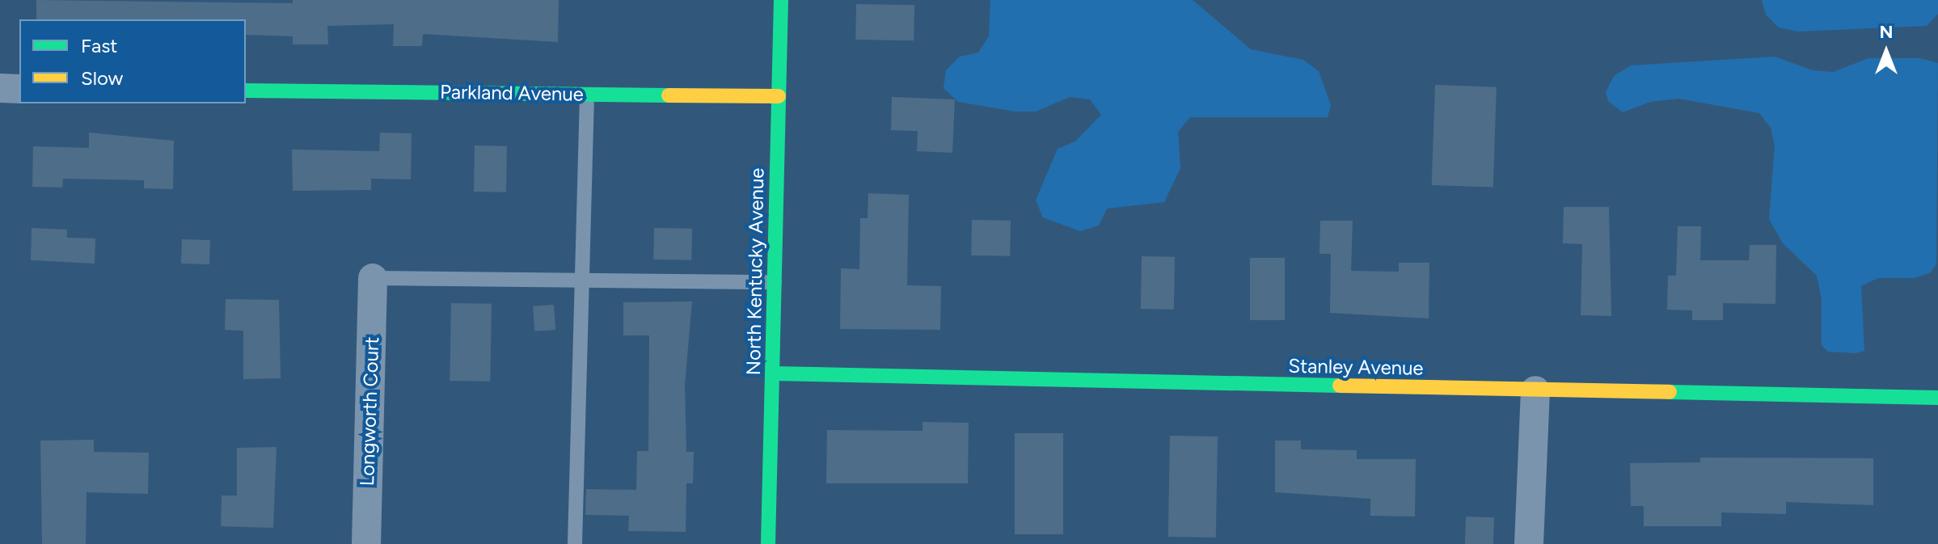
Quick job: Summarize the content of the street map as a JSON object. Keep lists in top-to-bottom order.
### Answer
{
  "streets": {
    "street": [
      "Parkland Avenue",
      "North Kentucky Avenue",
      "Stanley Avenue",
      "Longworth Court"
    ]
  },
  "crossings": [
    ["Parkland Avenue", "North Kentucky Avenue"],
    ["North Kentucky Avenue", "Stanley Avenue"]
  ],
  "legend": ["Fast", "Slow"],
  "north": "top"
}
